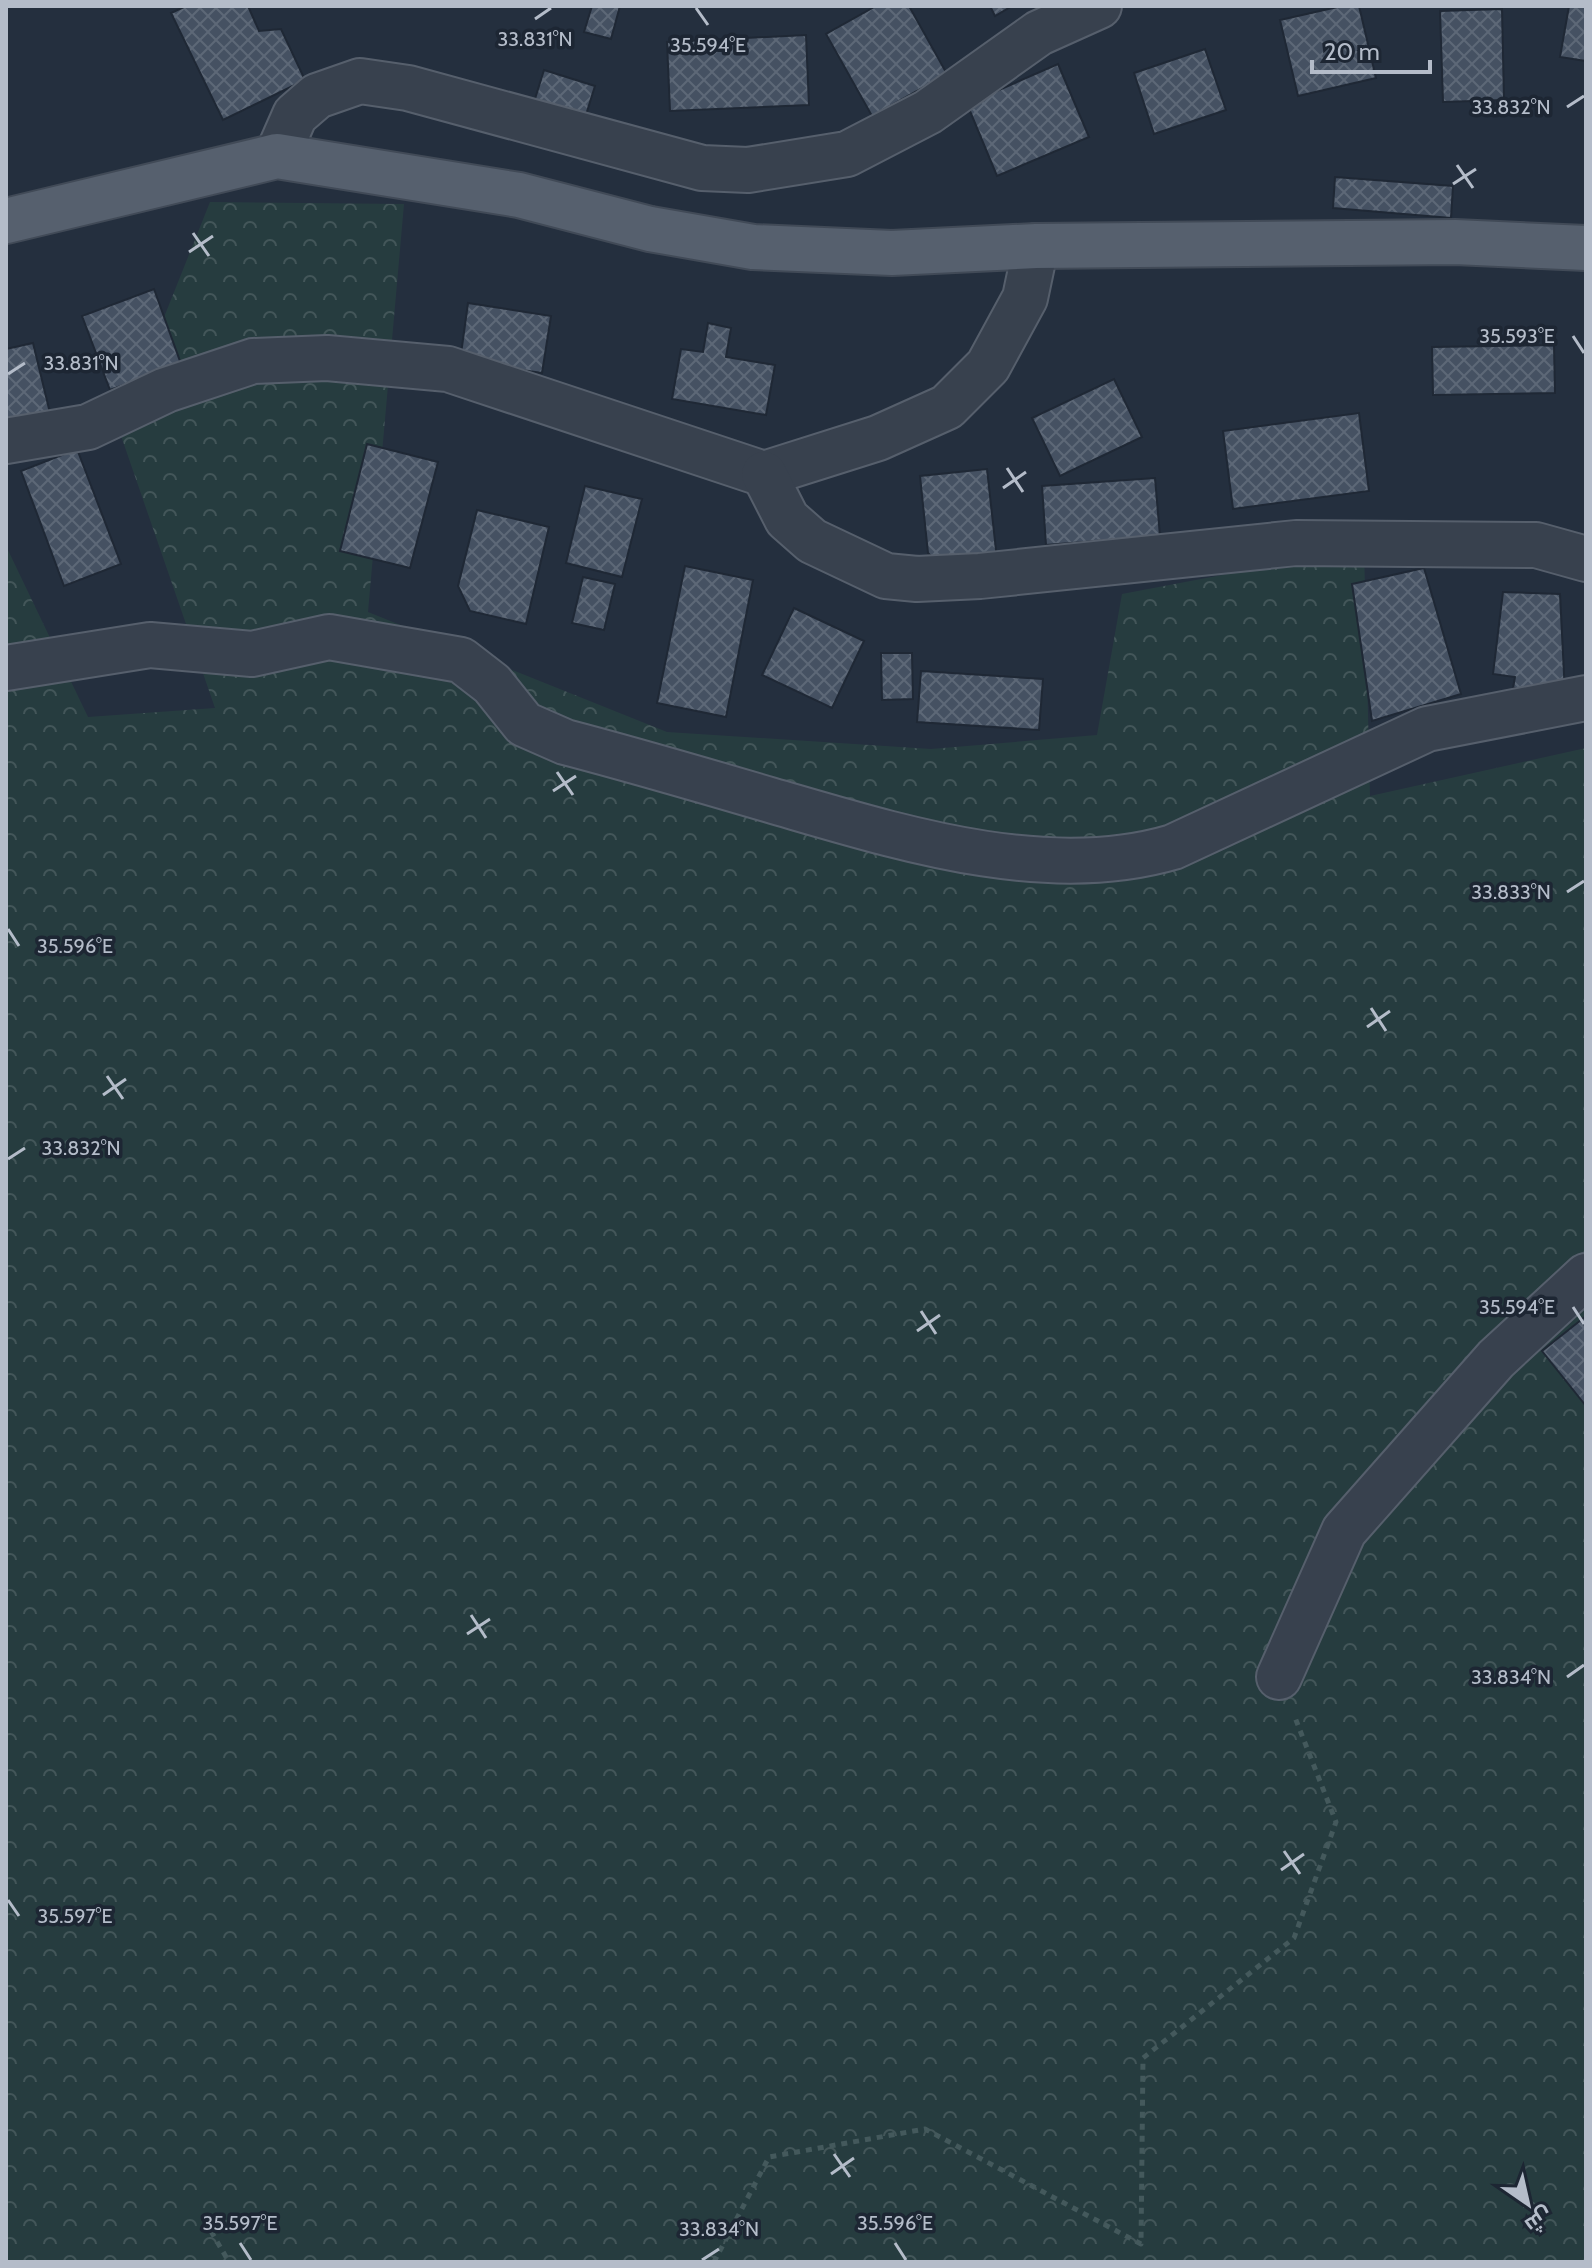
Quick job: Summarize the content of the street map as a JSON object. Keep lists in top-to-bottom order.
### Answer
{
  "scale_bar": "20 m",
  "north": "bottom right",
  "coordinates": [
    "33.831°N",
    "35.594°E",
    "33.832°N",
    "35.593°E",
    "33.833°N",
    "35.596°E",
    "33.834°N",
    "35.597°E"
  ]
}
